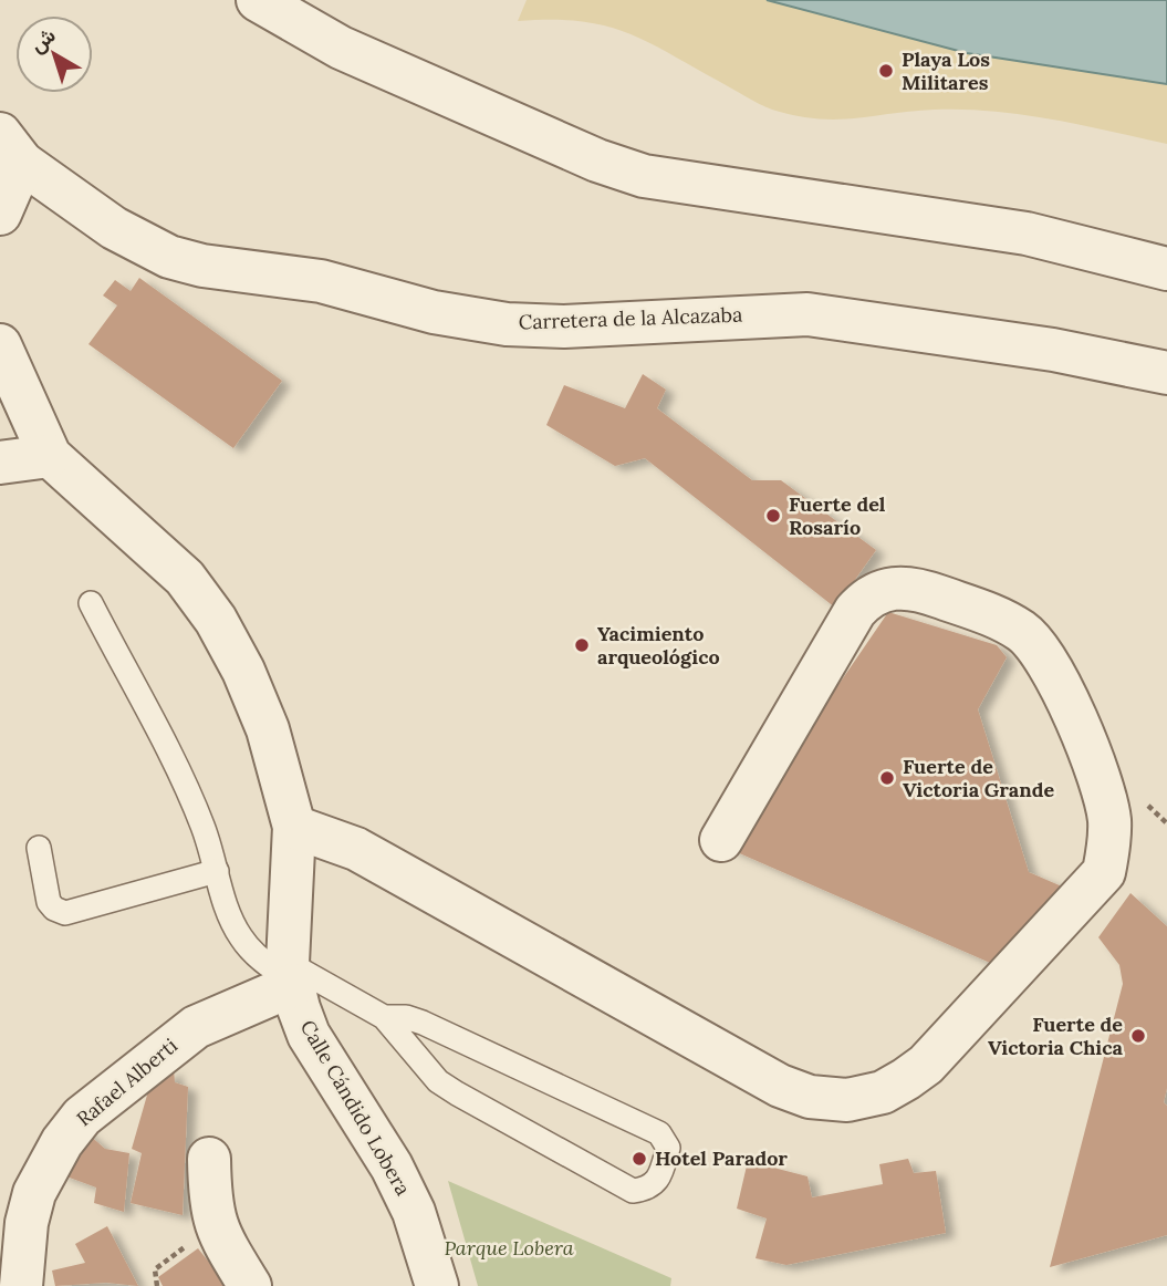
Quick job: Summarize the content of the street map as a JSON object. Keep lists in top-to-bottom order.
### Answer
{
  "streets": {
    "street": ["Carretera de la Alcazaba", "Rafael Alberti", "Calle Cándido Lobera"]
  },
  "crossings": [
    ["Rafael Alberti", "Calle Cándido Lobera"]
  ],
  "parks": ["Parque Lobera"],
  "places": [
    "Playa Los Militares",
    "Fuerte del Rosarío",
    "Yacimiento arqueológico",
    "Fuerte de Victoria Grande",
    "Fuerte de Victoria Chica",
    "Hotel Parador"
  ],
  "north": "top left"
}
